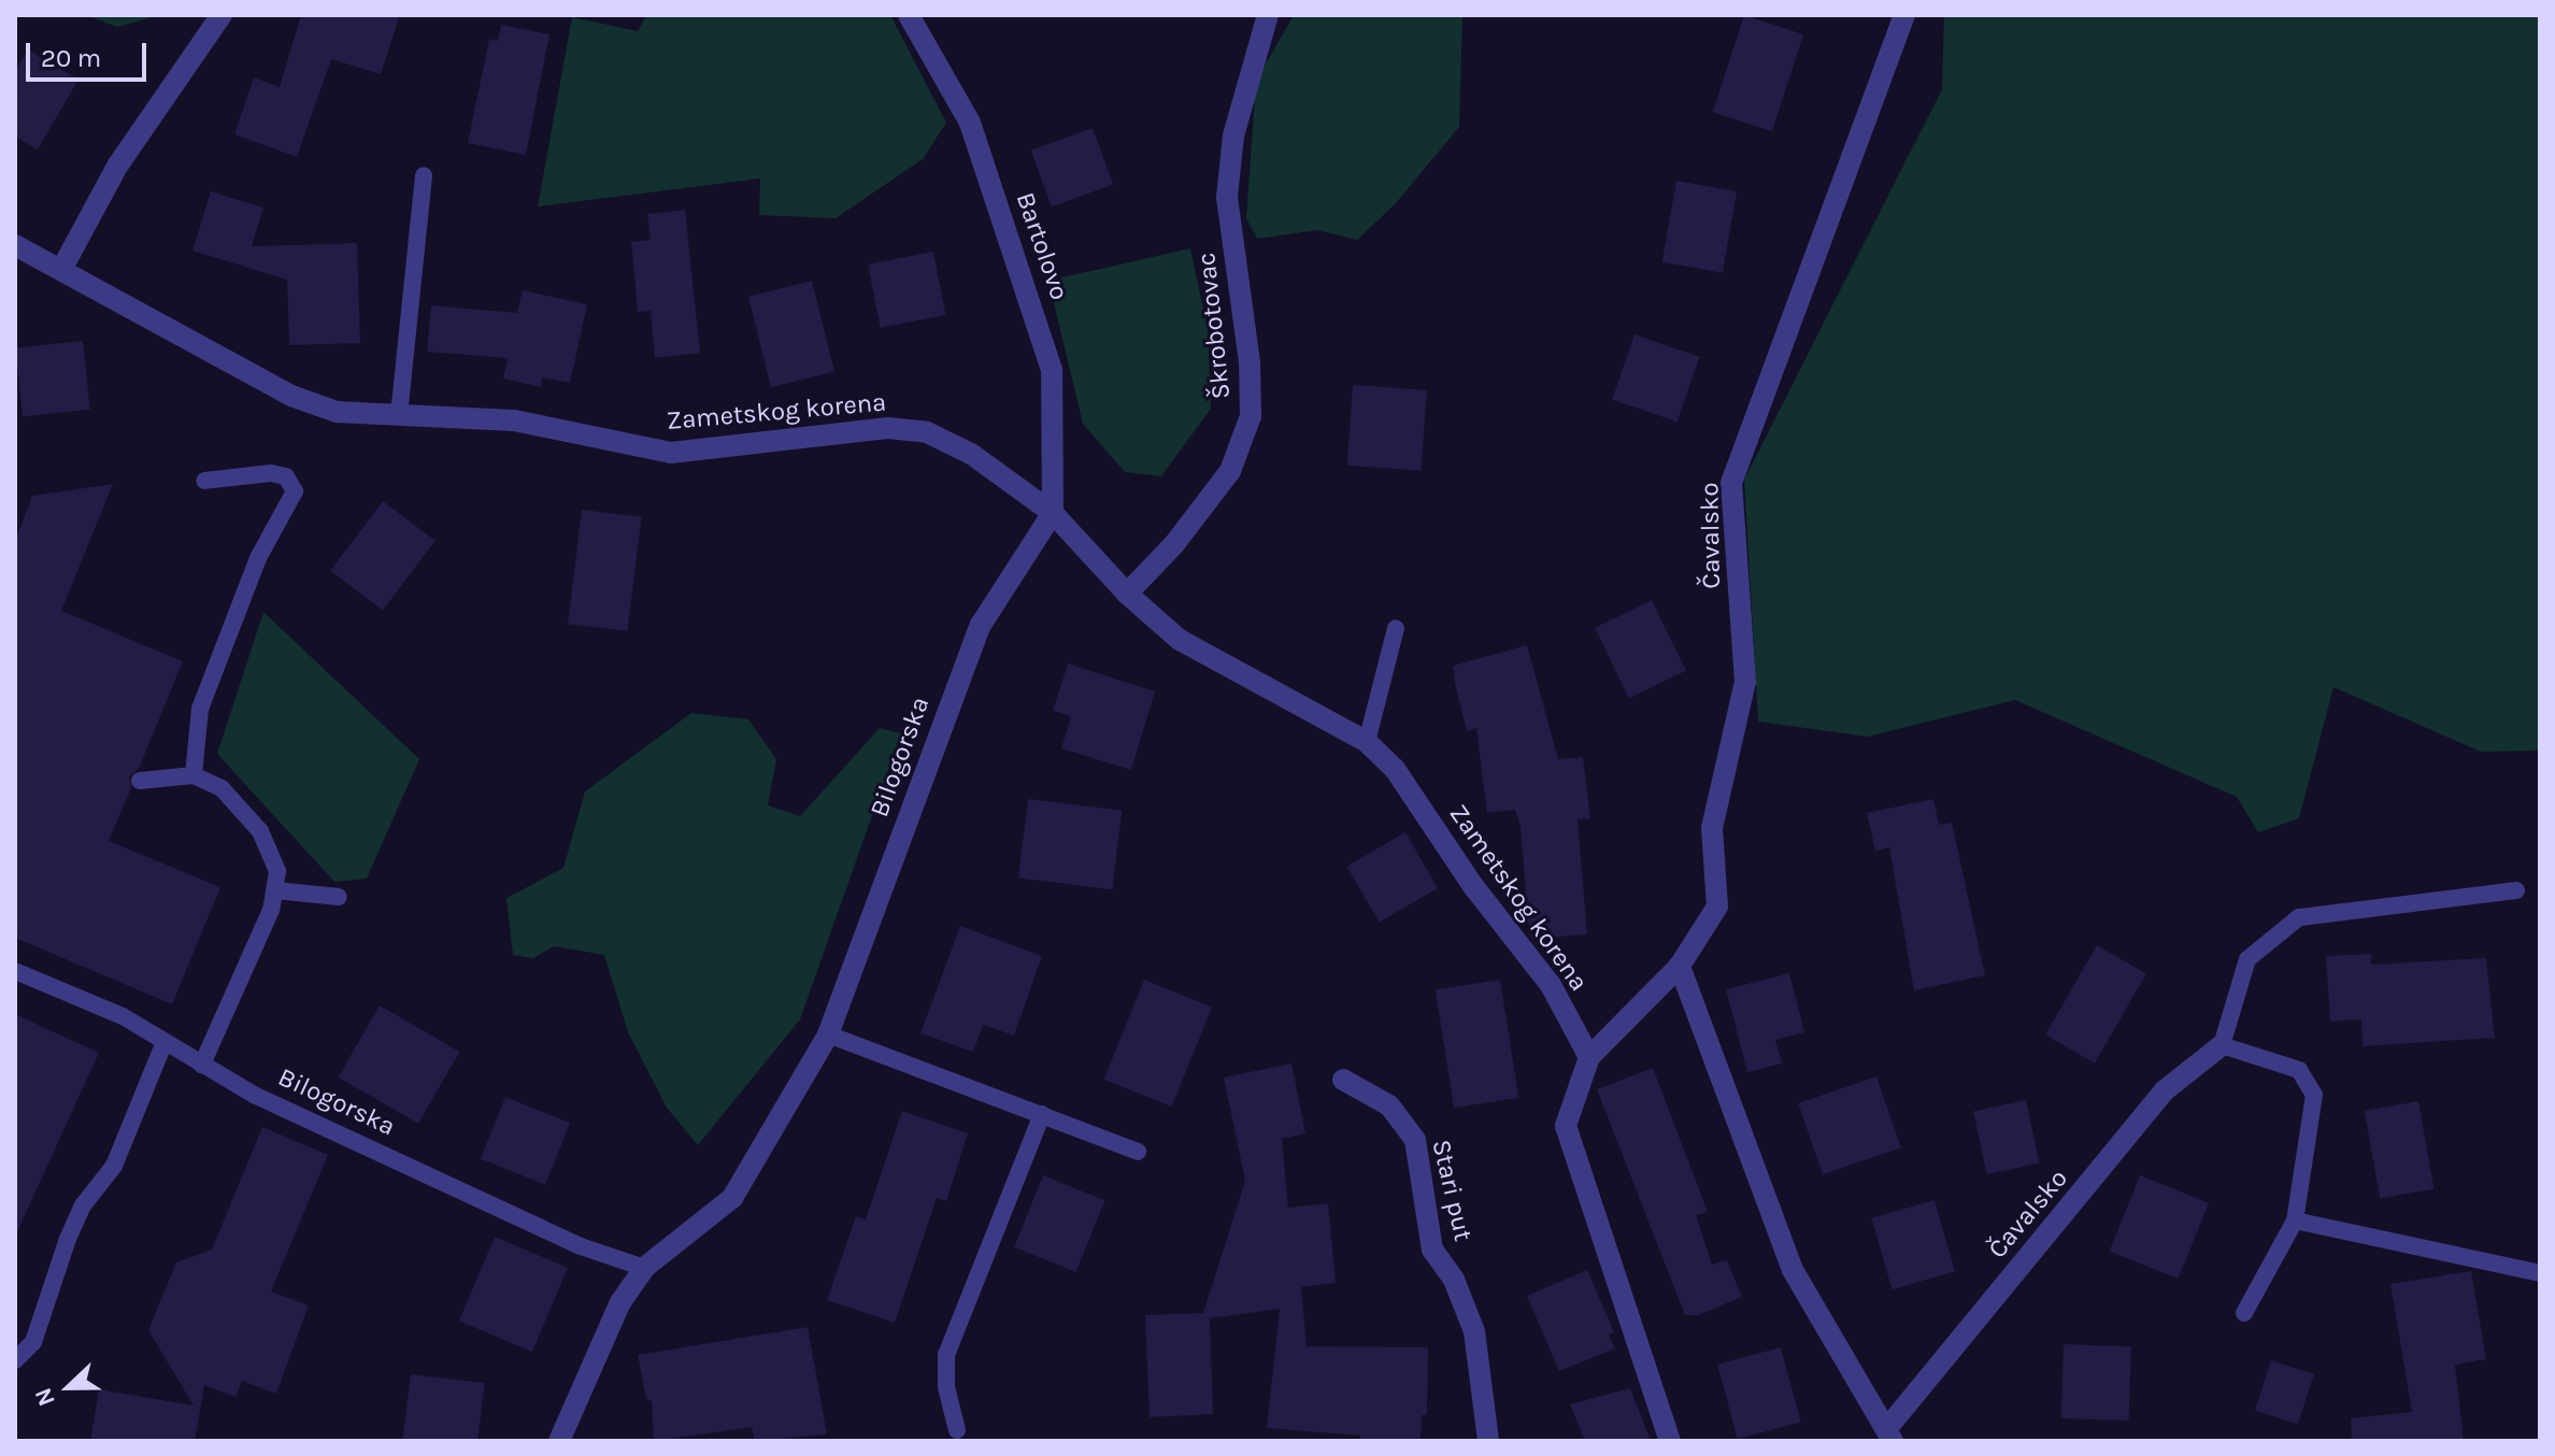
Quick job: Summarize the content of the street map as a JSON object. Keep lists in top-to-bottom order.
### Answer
{
  "streets": {
    "street": [
      "Bartolovo",
      "Škrobotovac",
      "Zametskog korena",
      "Čavalsko",
      "Bilogorska",
      "Stari put"
    ]
  },
  "crossings": [
    ["Bartolovo", "Zametskog korena"],
    ["Bartolovo", "Bilogorska"],
    ["Škrobotovac", "Zametskog korena"],
    ["Zametskog korena", "Čavalsko"],
    ["Zametskog korena", "Bilogorska"]
  ],
  "scale_bar": "20 m",
  "north": "left"
}
